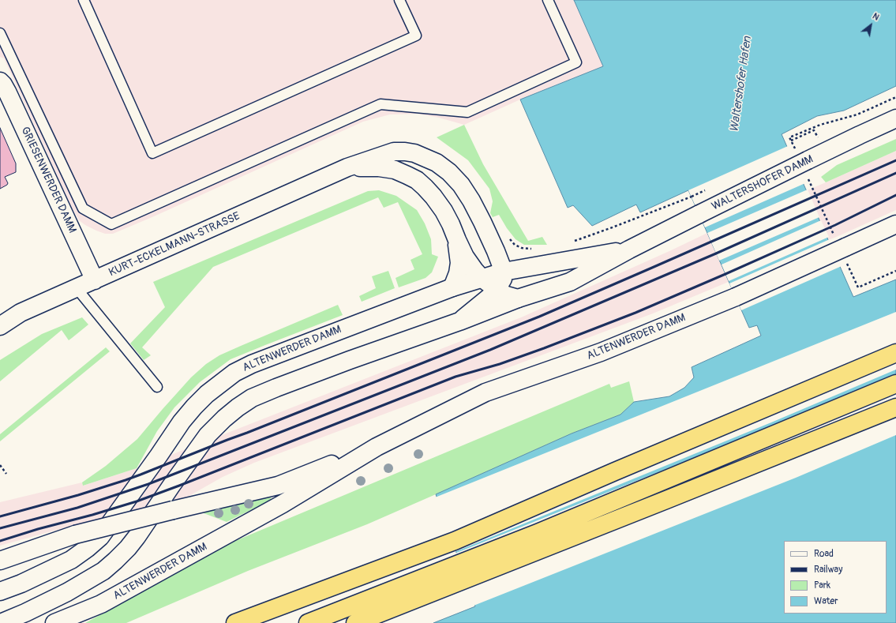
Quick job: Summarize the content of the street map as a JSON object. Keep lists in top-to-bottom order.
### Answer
{
  "streets": {
    "street": [
      "GRIESENWERDER DAMM",
      "WALTERSHOFER DAMM",
      "KURT-ECKELMANN-STRASSE",
      "ALTENWERDER DAMM"
    ]
  },
  "crossings": [
    ["GRIESENWERDER DAMM", "KURT-ECKELMANN-STRASSE"],
    ["WALTERSHOFER DAMM", "KURT-ECKELMANN-STRASSE"],
    ["WALTERSHOFER DAMM", "ALTENWERDER DAMM"],
    ["KURT-ECKELMANN-STRASSE", "ALTENWERDER DAMM"]
  ],
  "water": ["Waltershofer Hafen"],
  "legend": [
    "Road",
    "Railway",
    "Park",
    "Water"
  ],
  "north": "top right"
}
